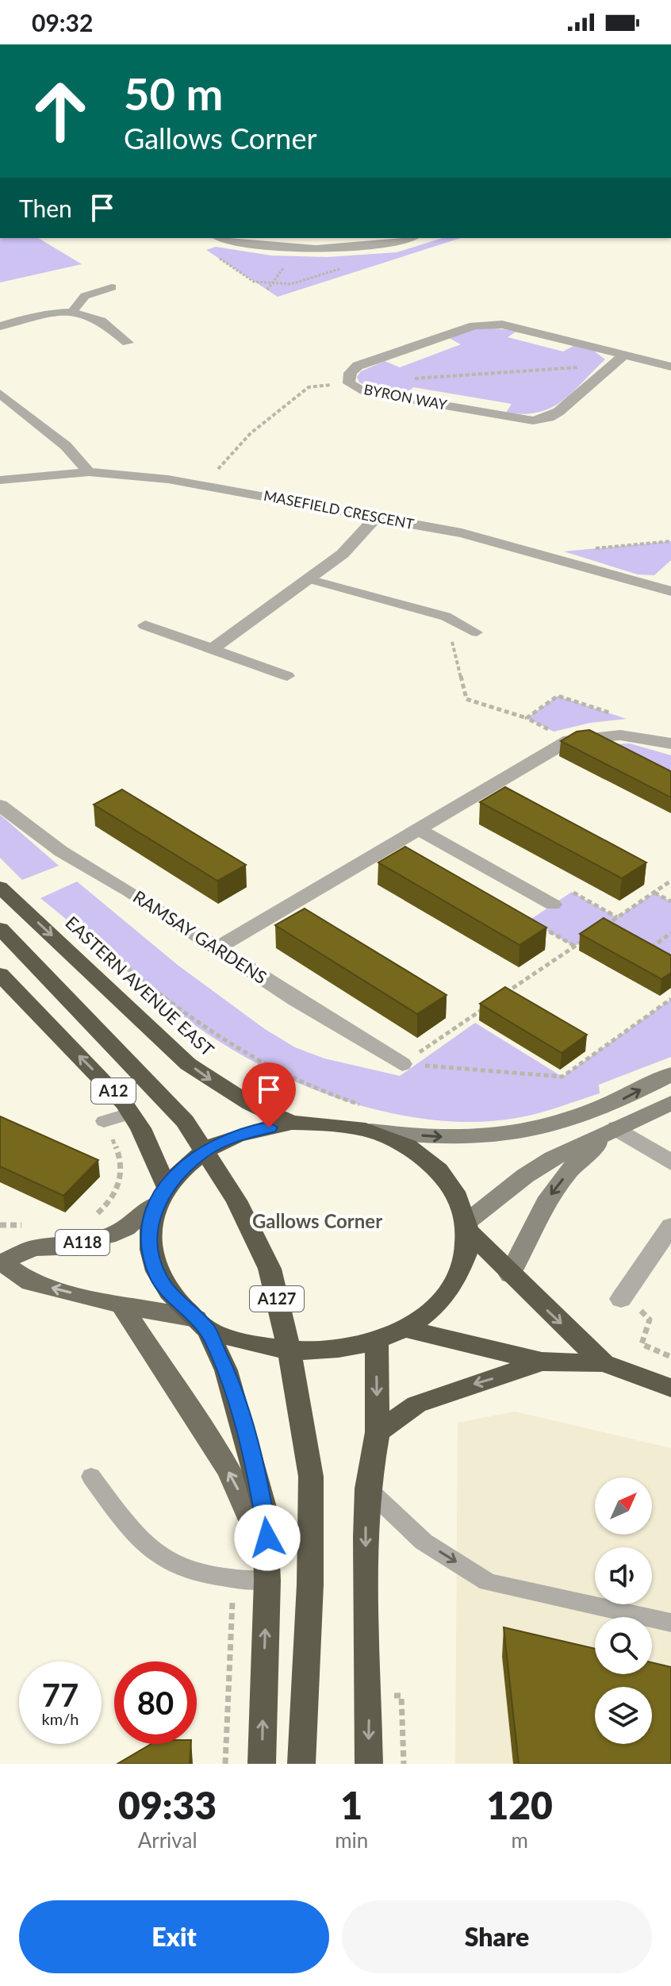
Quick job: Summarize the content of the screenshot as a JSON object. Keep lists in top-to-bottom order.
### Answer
{
  "streets": {
    "highway": ["EASTERN AVENUE EAST", "A12", "A127"],
    "main road": ["A118"],
    "street": ["BYRON WAY", "MASEFIELD CRESCENT", "RAMSAY GARDENS"]
  },
  "crossings": [
    ["A12", "A118"]
  ],
  "districts": ["Gallows Corner"],
  "north": "top right",
  "page": {
    "status": "09:32",
    "turn": ["50 m", "Gallows Corner"],
    "then": "Then",
    "speed": "77 km/h",
    "limit": "80",
    "eta": [
      "09:33",
      "Arrival",
      "1",
      "min",
      "120",
      "m"
    ],
    "buttons": ["Exit", "Share"]
  }
}
